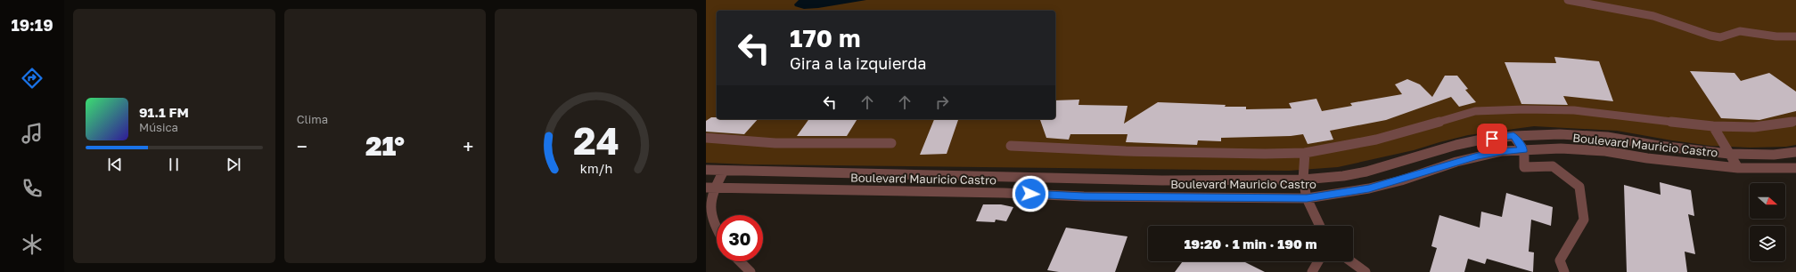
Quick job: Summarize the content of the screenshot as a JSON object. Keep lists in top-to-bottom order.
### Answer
{
  "streets": {
    "street": ["Boulevard Mauricio Castro"]
  },
  "north": "right",
  "page": {
    "tabs": "19:19",
    "tile": "Clima",
    "turn": ["170 m", "Gira a la izquierda"],
    "song": ["91.1 FM", "Música"],
    "heat": ["−", "21°", "+"],
    "limit": "30",
    "trip": "19:20 · 1 min · 190 m",
    "gauge": ["24", "km/h"]
  }
}
